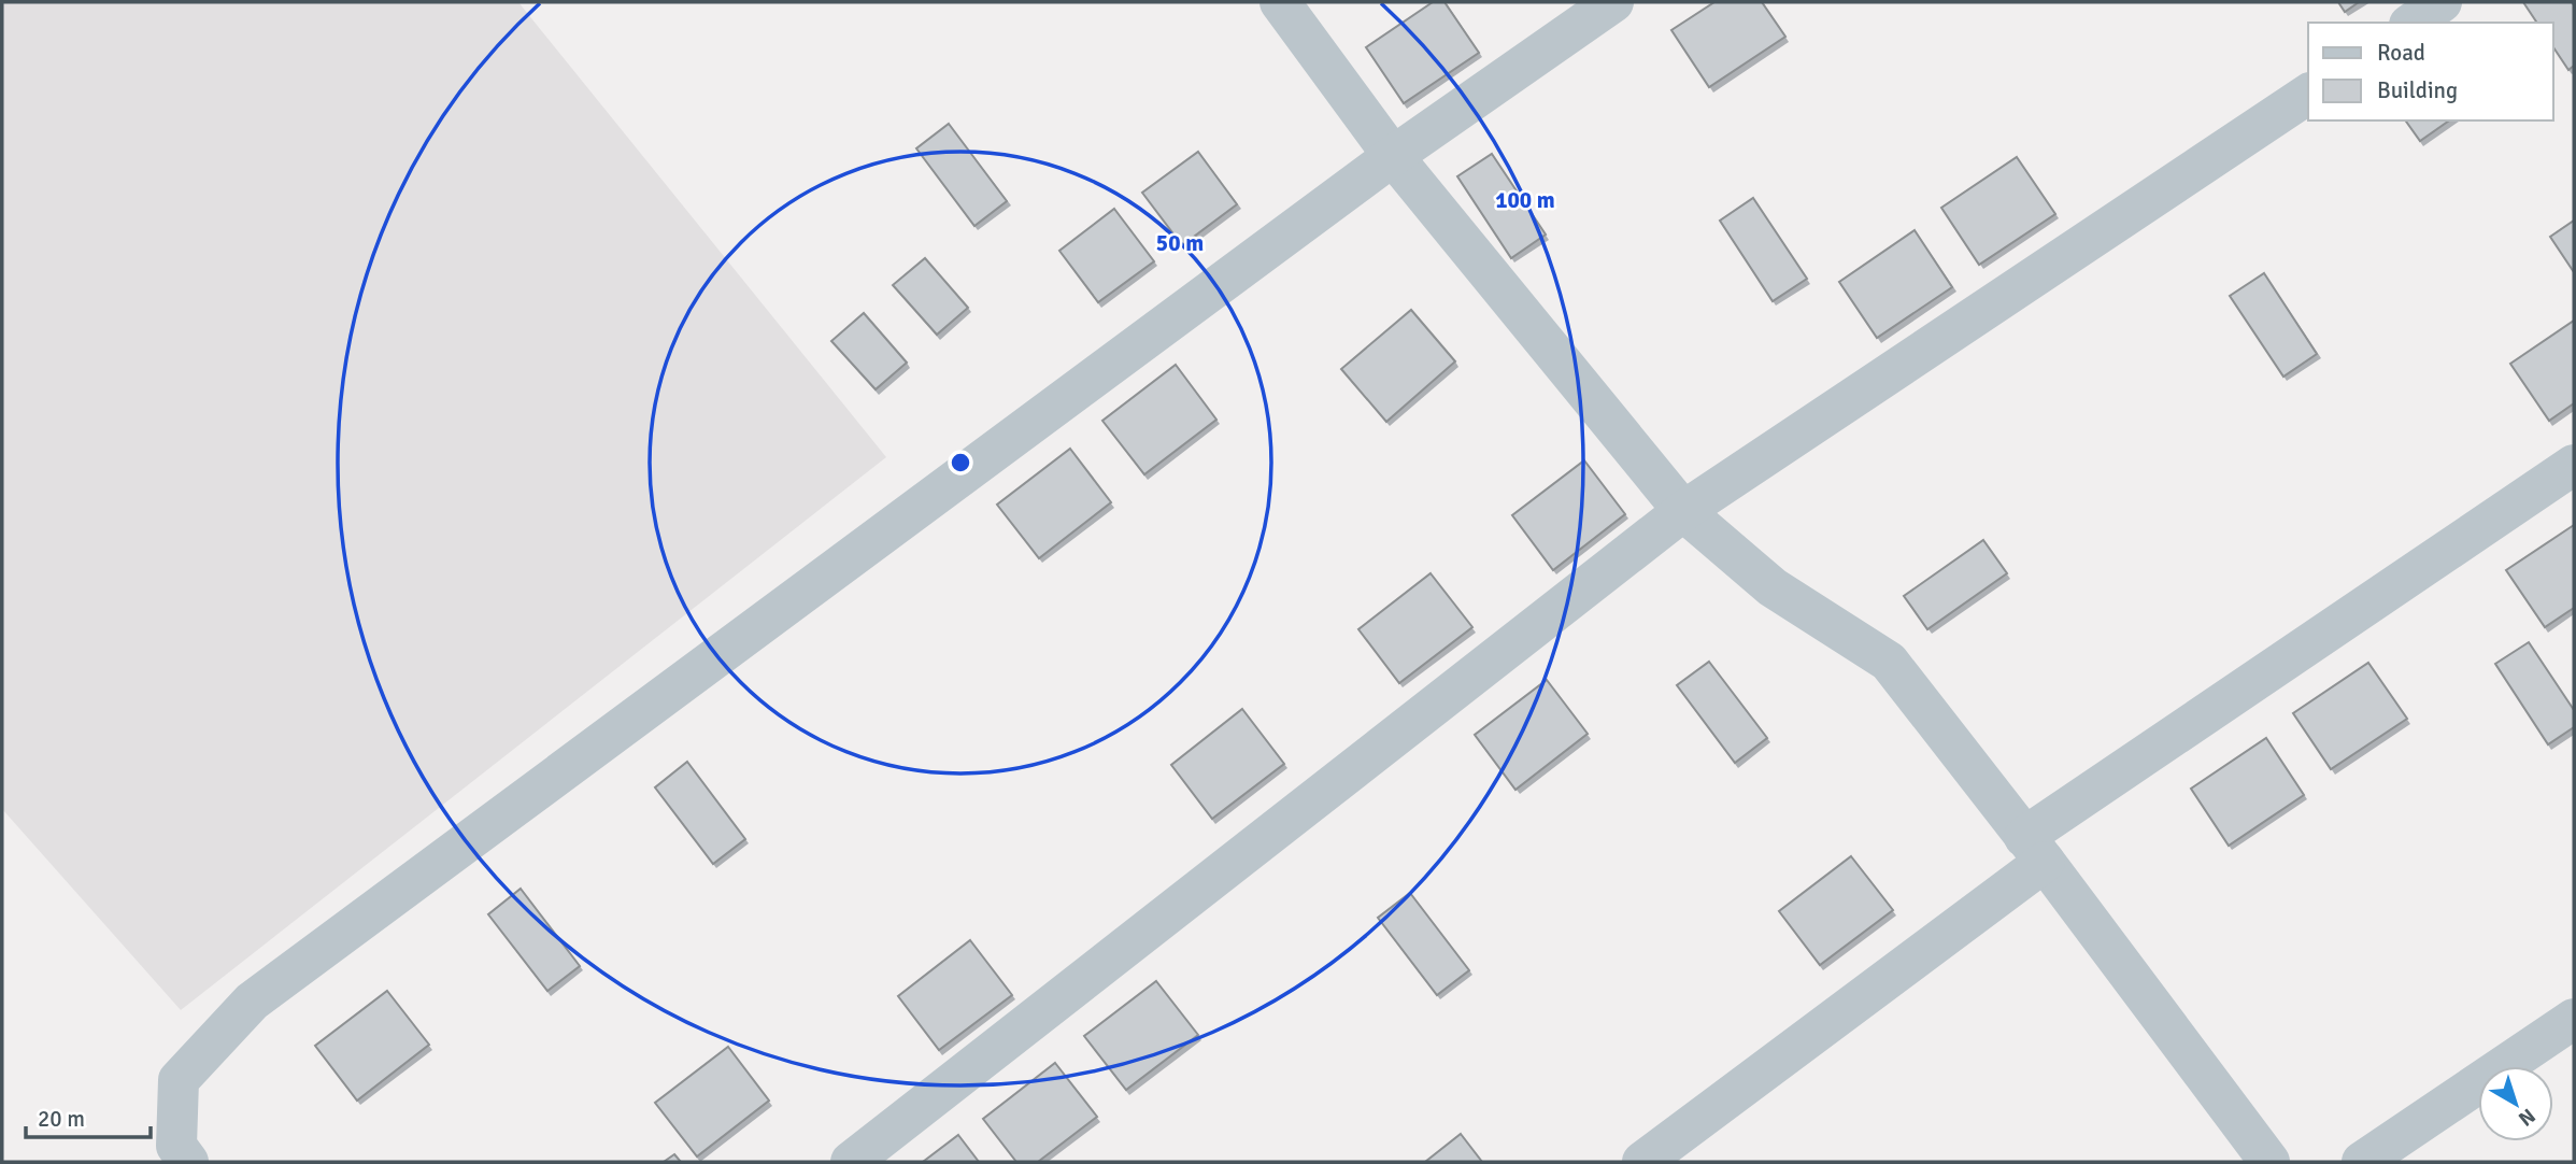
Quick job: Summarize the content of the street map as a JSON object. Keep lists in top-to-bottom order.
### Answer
{
  "legend": ["Road", "Building"],
  "scale_bar": "20 m",
  "north": "bottom right",
  "rings": ["100 m", "50 m"]
}
